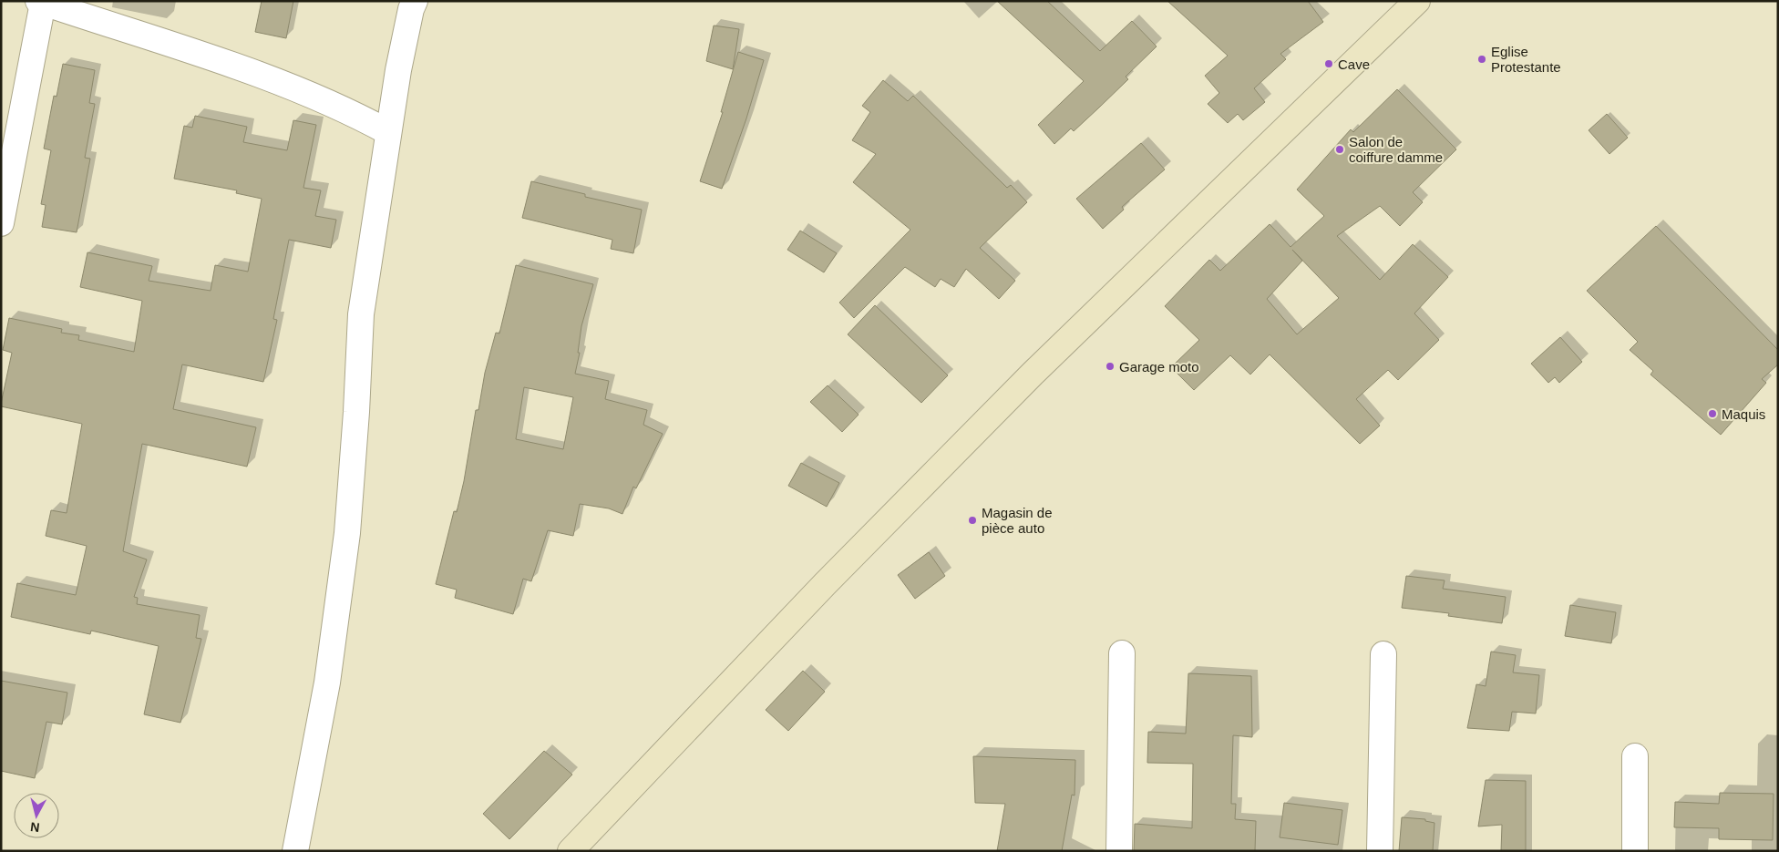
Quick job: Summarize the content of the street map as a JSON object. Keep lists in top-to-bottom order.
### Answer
{
  "places": [
    "Eglise Protestante",
    "Cave",
    "Salon de coiffure damme",
    "Garage moto",
    "Maquis",
    "Magasin de pièce auto"
  ],
  "north": "bottom"
}
